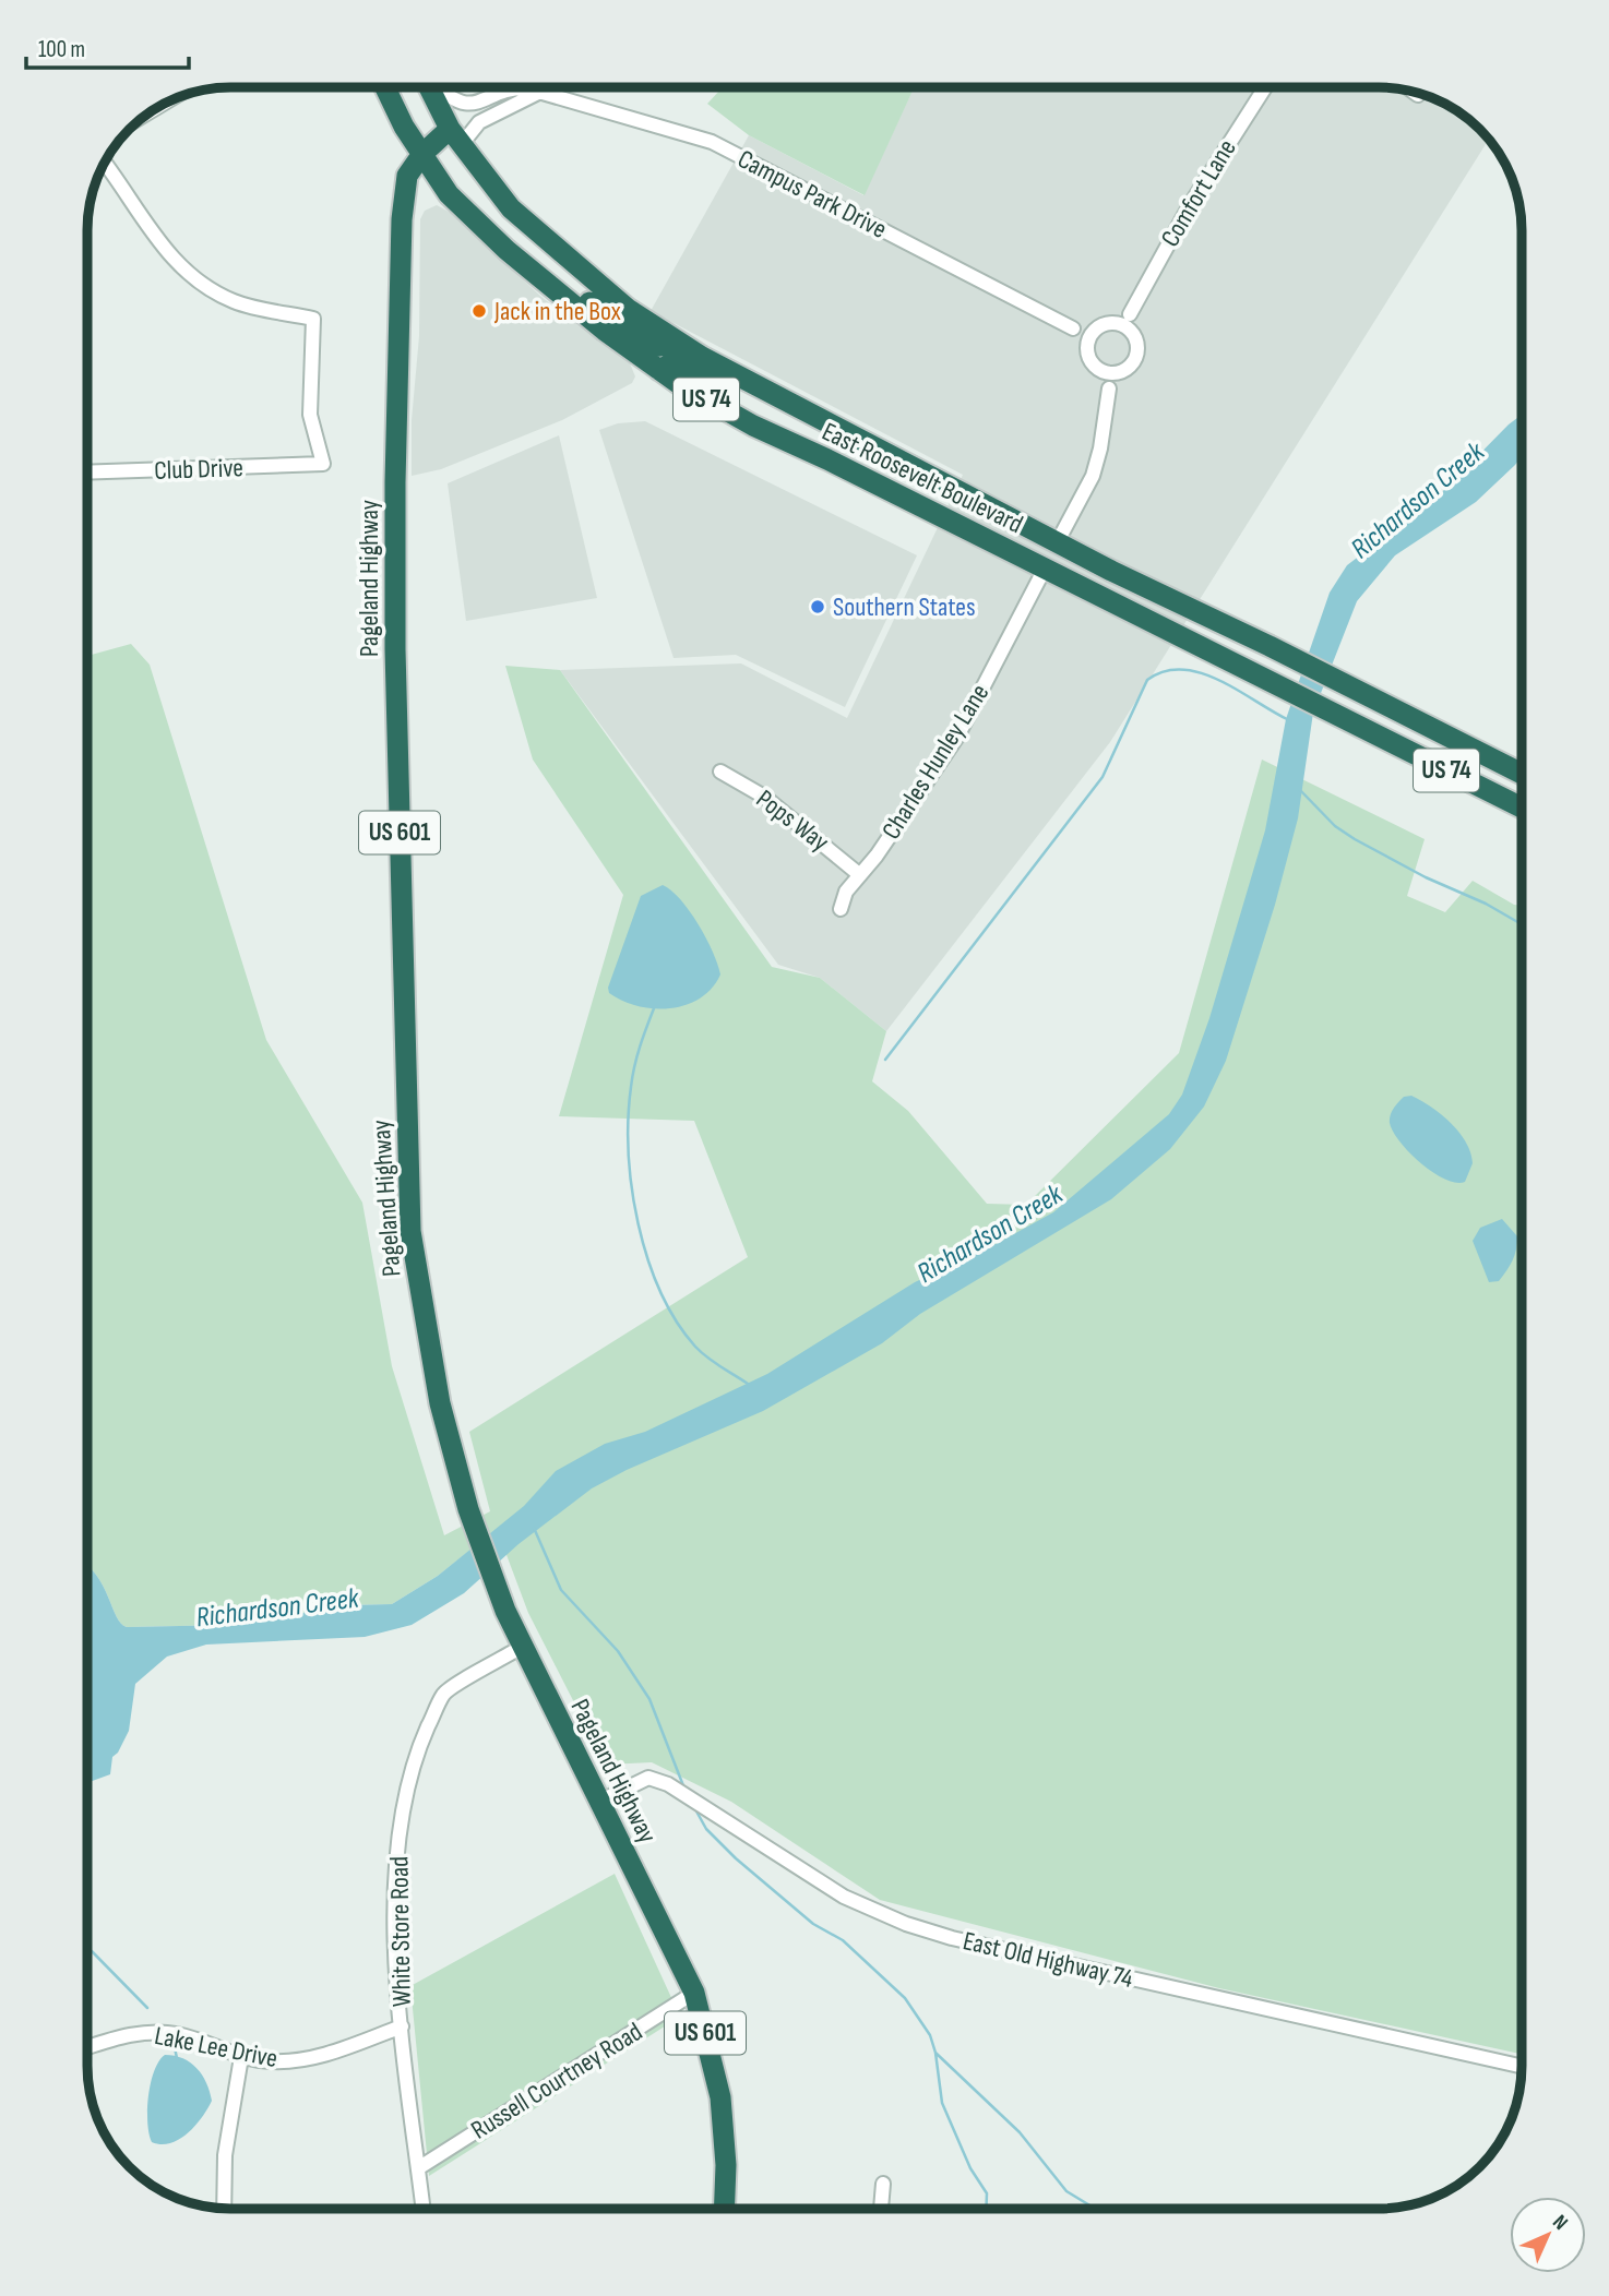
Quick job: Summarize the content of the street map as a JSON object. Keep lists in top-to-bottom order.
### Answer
{
  "streets": {
    "highway": [
      "US 74",
      "East Roosevelt Boulevard",
      "Pageland Highway",
      "US 601"
    ],
    "street": [
      "Comfort Lane",
      "Campus Park Drive",
      "Club Drive",
      "Charles Hunley Lane",
      "Pops Way",
      "White Store Road",
      "East Old Highway 74",
      "Lake Lee Drive",
      "Russell Courtney Road"
    ]
  },
  "crossings": [
    ["Comfort Lane", "Campus Park Drive"],
    ["East Roosevelt Boulevard", "Pageland Highway"],
    ["East Roosevelt Boulevard", "Charles Hunley Lane"],
    ["Pageland Highway", "White Store Road"],
    ["Pageland Highway", "East Old Highway 74"],
    ["Pageland Highway", "Russell Courtney Road"],
    ["Charles Hunley Lane", "Pops Way"],
    ["White Store Road", "Lake Lee Drive"],
    ["White Store Road", "Russell Courtney Road"]
  ],
  "water": ["Richardson Creek"],
  "places": ["Jack in the Box", "Southern States"],
  "scale_bar": "100 m",
  "north": "top right"
}
